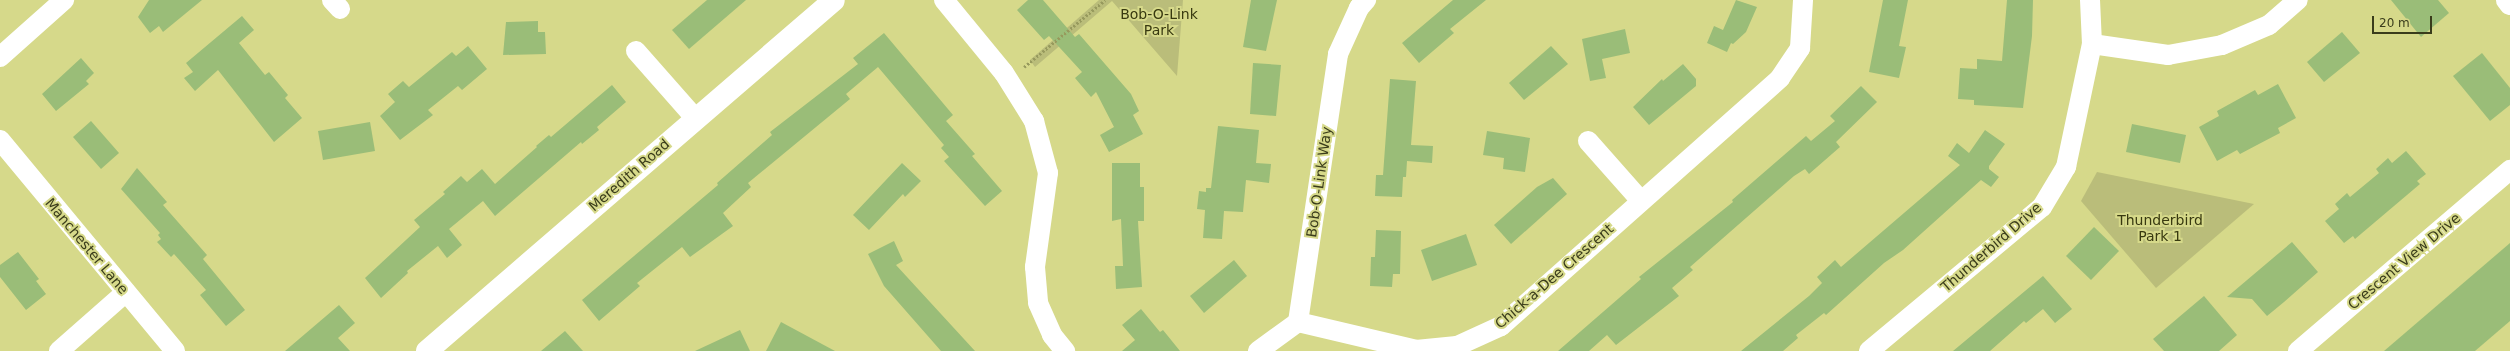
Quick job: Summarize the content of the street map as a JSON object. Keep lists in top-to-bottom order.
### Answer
{
  "streets": {
    "street": [
      "Meredith Road",
      "Bob-O-Link Way",
      "Manchester Lane",
      "Thunderbird Drive",
      "Crescent View Drive",
      "Chick-a-Dee Crescent"
    ]
  },
  "crossings": [
    ["Bob-O-Link Way", "Chick-a-Dee Crescent"]
  ],
  "parks": ["Bob-O-Link Park", "Thunderbird Park 1"],
  "scale_bar": "20 m"
}
